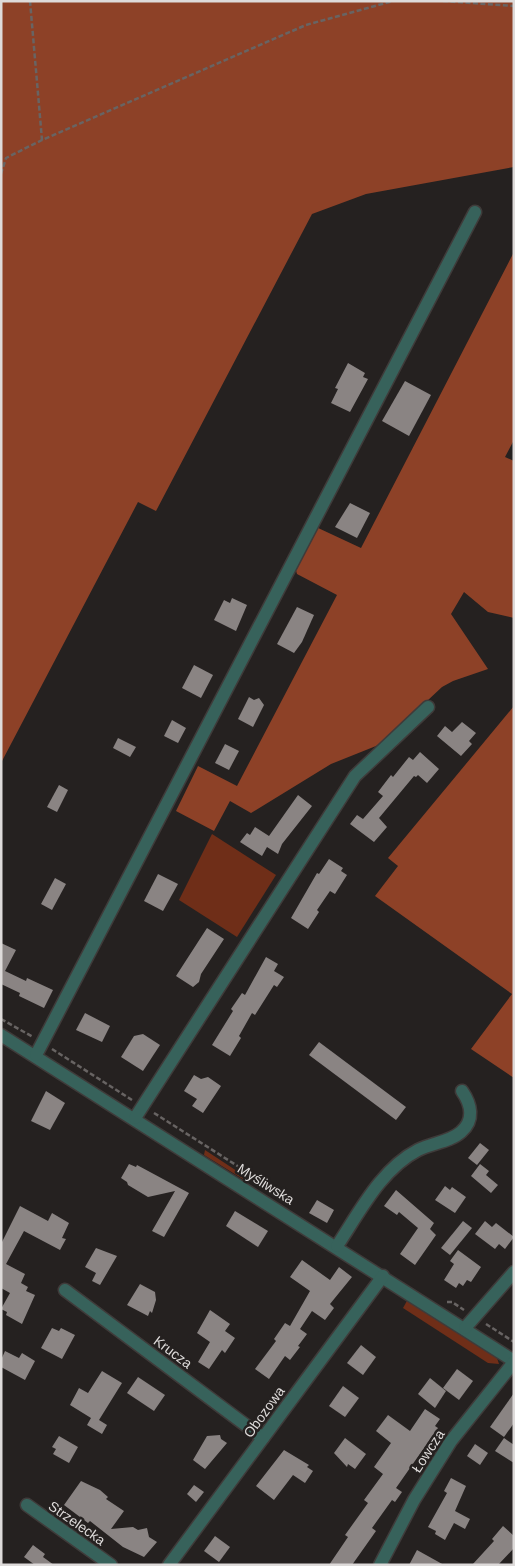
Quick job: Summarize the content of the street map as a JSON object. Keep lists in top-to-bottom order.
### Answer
{
  "streets": {
    "street": [
      "Myśliwska",
      "Krucza",
      "Obozowa",
      "Łowcza",
      "Strzelecka"
    ]
  },
  "crossings": [
    ["Myśliwska", "Obozowa"],
    ["Myśliwska", "Łowcza"],
    ["Krucza", "Obozowa"]
  ]
}
